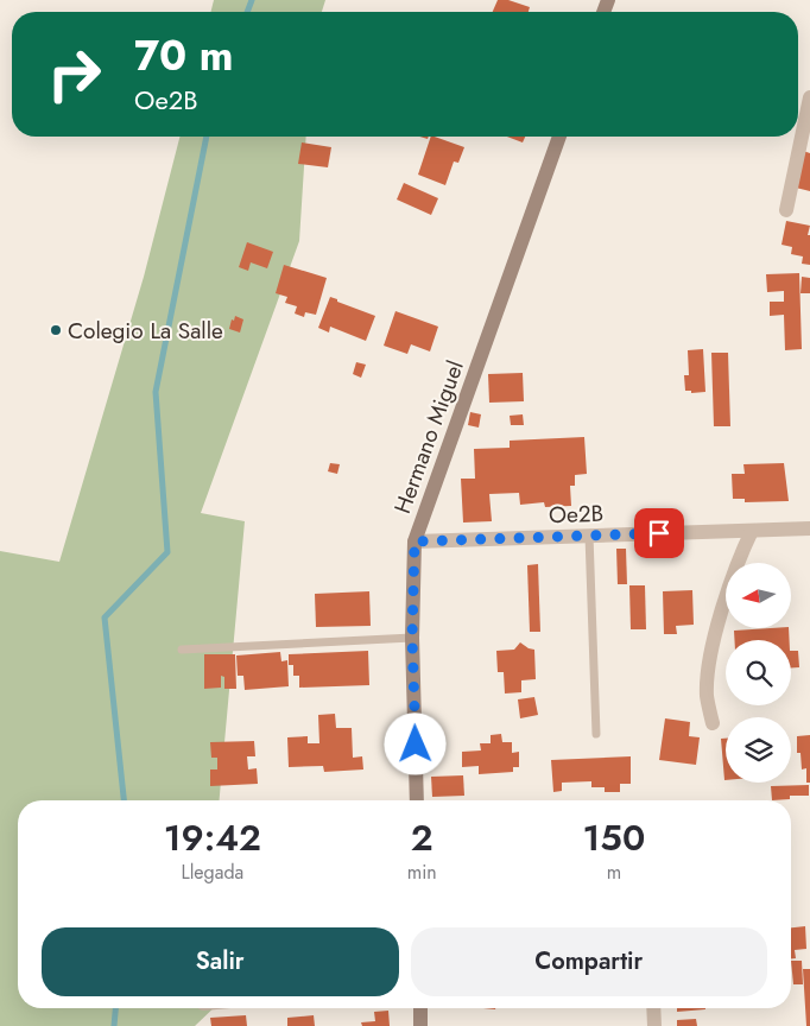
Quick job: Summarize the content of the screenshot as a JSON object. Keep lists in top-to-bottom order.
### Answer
{
  "streets": {
    "street": ["Hermano Miguel", "Oe2B"]
  },
  "crossings": [
    ["Hermano Miguel", "Oe2B"]
  ],
  "places": ["Colegio La Salle"],
  "north": "left",
  "page": {
    "turn": ["70 m", "Oe2B"],
    "eta": [
      "19:42",
      "Llegada",
      "2",
      "min",
      "150",
      "m"
    ],
    "buttons": ["Salir", "Compartir"]
  }
}
